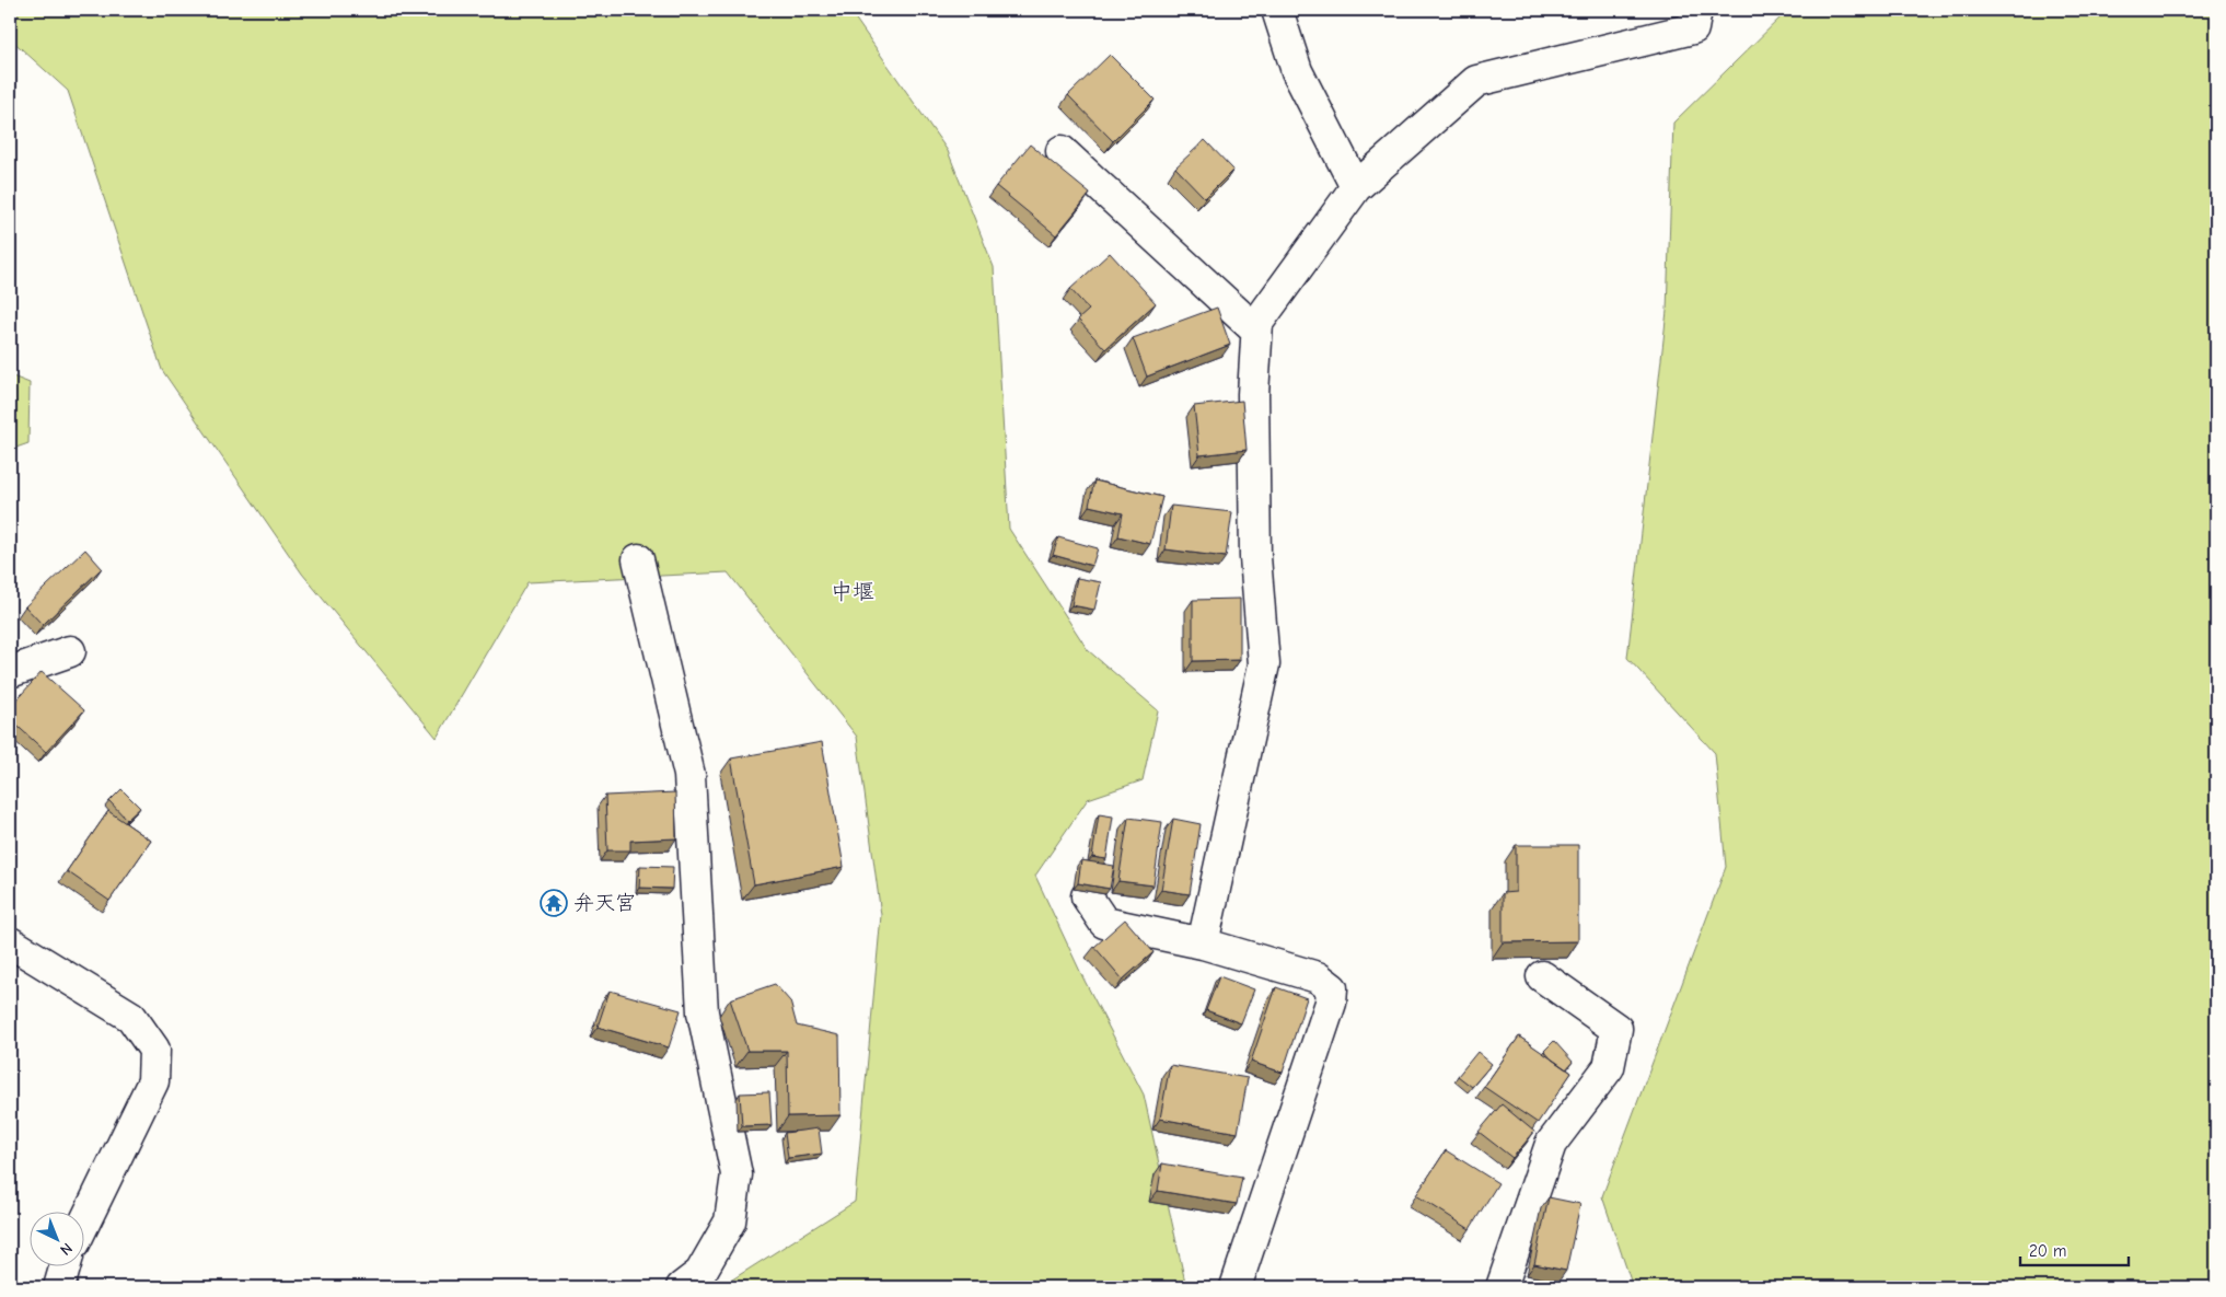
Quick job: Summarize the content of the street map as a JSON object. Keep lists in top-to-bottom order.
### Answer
{
  "districts": ["中堰"],
  "places": {
    "temple": ["弁天宮"]
  },
  "scale_bar": "20 m",
  "north": "bottom right"
}
